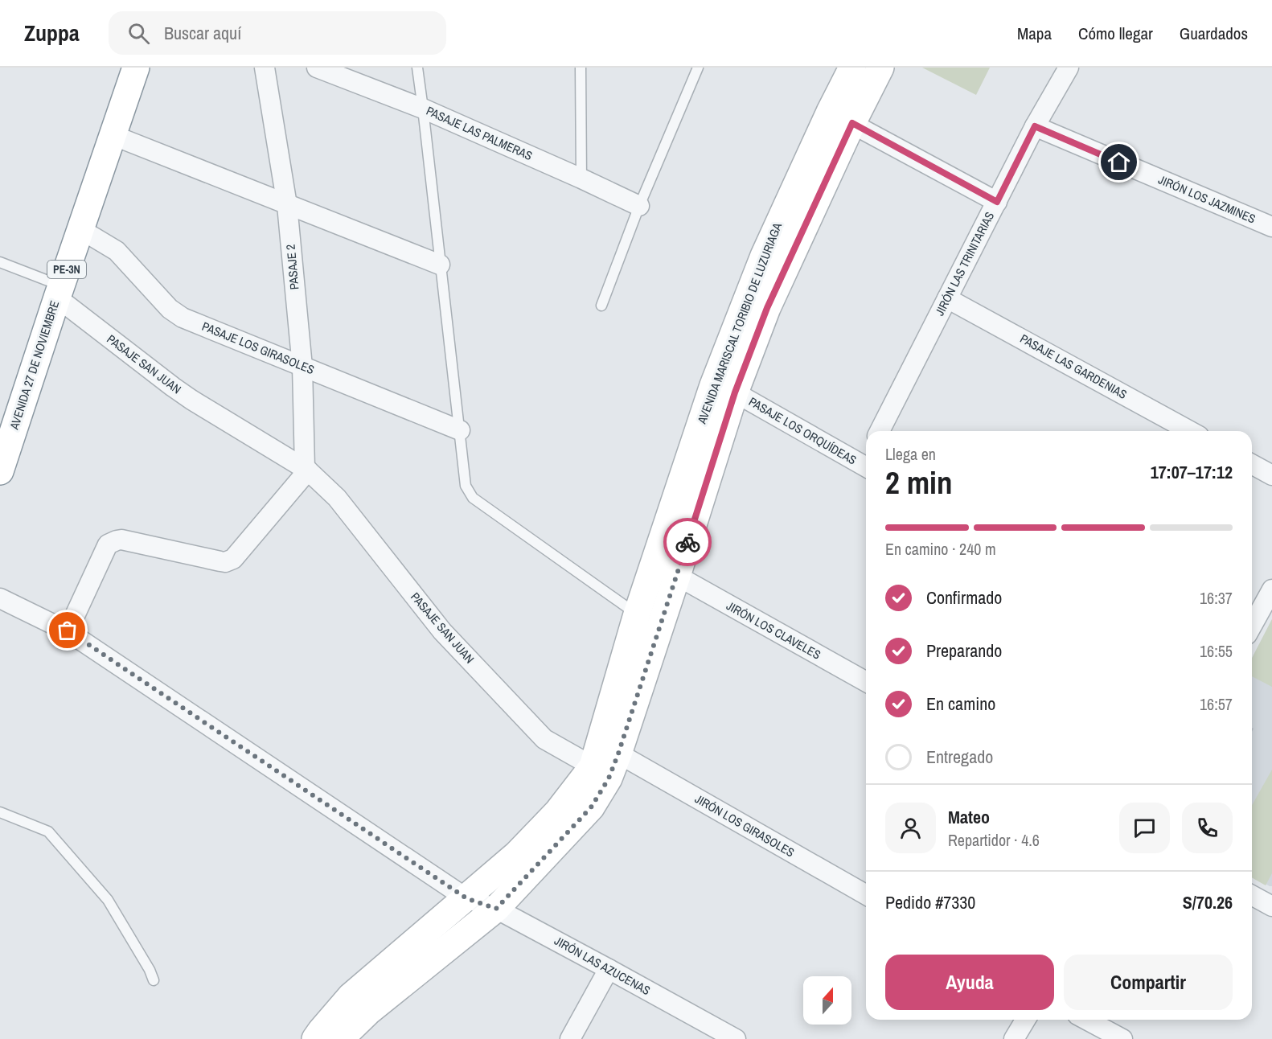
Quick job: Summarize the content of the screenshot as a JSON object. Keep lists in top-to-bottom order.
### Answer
{
  "streets": {
    "main road": ["PE-3N", "AVENIDA MARISCAL TORIBIO DE LUZURIAGA", "AVENIDA 27 DE NOVIEMBRE"],
    "street": [
      "PASAJE LAS PALMERAS",
      "JIRÓN LOS JAZMINES",
      "JIRÓN LAS TRINITARIAS",
      "PASAJE 2",
      "PASAJE LOS GIRASOLES",
      "PASAJE SAN JUAN",
      "PASAJE LAS GARDENIAS",
      "PASAJE LOS ORQUÍDEAS",
      "JIRÓN LOS CLAVELES",
      "JIRÓN LOS GIRASOLES",
      "JIRÓN LAS AZUCENAS"
    ]
  },
  "crossings": [
    ["JIRÓN LOS JAZMINES", "JIRÓN LAS TRINITARIAS"],
    ["JIRÓN LAS TRINITARIAS", "PASAJE LAS GARDENIAS"],
    ["PASAJE 2", "PASAJE LOS GIRASOLES"],
    ["PASAJE 2", "PASAJE SAN JUAN"],
    ["AVENIDA MARISCAL TORIBIO DE LUZURIAGA", "PASAJE SAN JUAN"],
    ["AVENIDA MARISCAL TORIBIO DE LUZURIAGA", "PASAJE LOS ORQUÍDEAS"],
    ["AVENIDA MARISCAL TORIBIO DE LUZURIAGA", "JIRÓN LOS CLAVELES"],
    ["AVENIDA MARISCAL TORIBIO DE LUZURIAGA", "JIRÓN LOS GIRASOLES"],
    ["AVENIDA MARISCAL TORIBIO DE LUZURIAGA", "JIRÓN LAS AZUCENAS"],
    ["PASAJE LOS GIRASOLES", "AVENIDA 27 DE NOVIEMBRE"],
    ["PASAJE SAN JUAN", "AVENIDA 27 DE NOVIEMBRE"]
  ],
  "north": "top",
  "page": {
    "header": "Zuppa",
    "search": "Buscar aquí",
    "nav": ["Mapa", "Cómo llegar", "Guardados"],
    "heading": ["2 min", "Llega en", "17:07–17:12"],
    "panel": [
      "Mateo",
      "Repartidor · 4.6",
      "Pedido #7330",
      "S/70.26"
    ],
    "bar": "En camino · 240 m",
    "list": [
      ["Confirmado", "16:37"],
      ["Preparando", "16:55"],
      ["En camino", "16:57"],
      "Entregado"
    ],
    "buttons": ["Ayuda", "Compartir"]
  }
}
